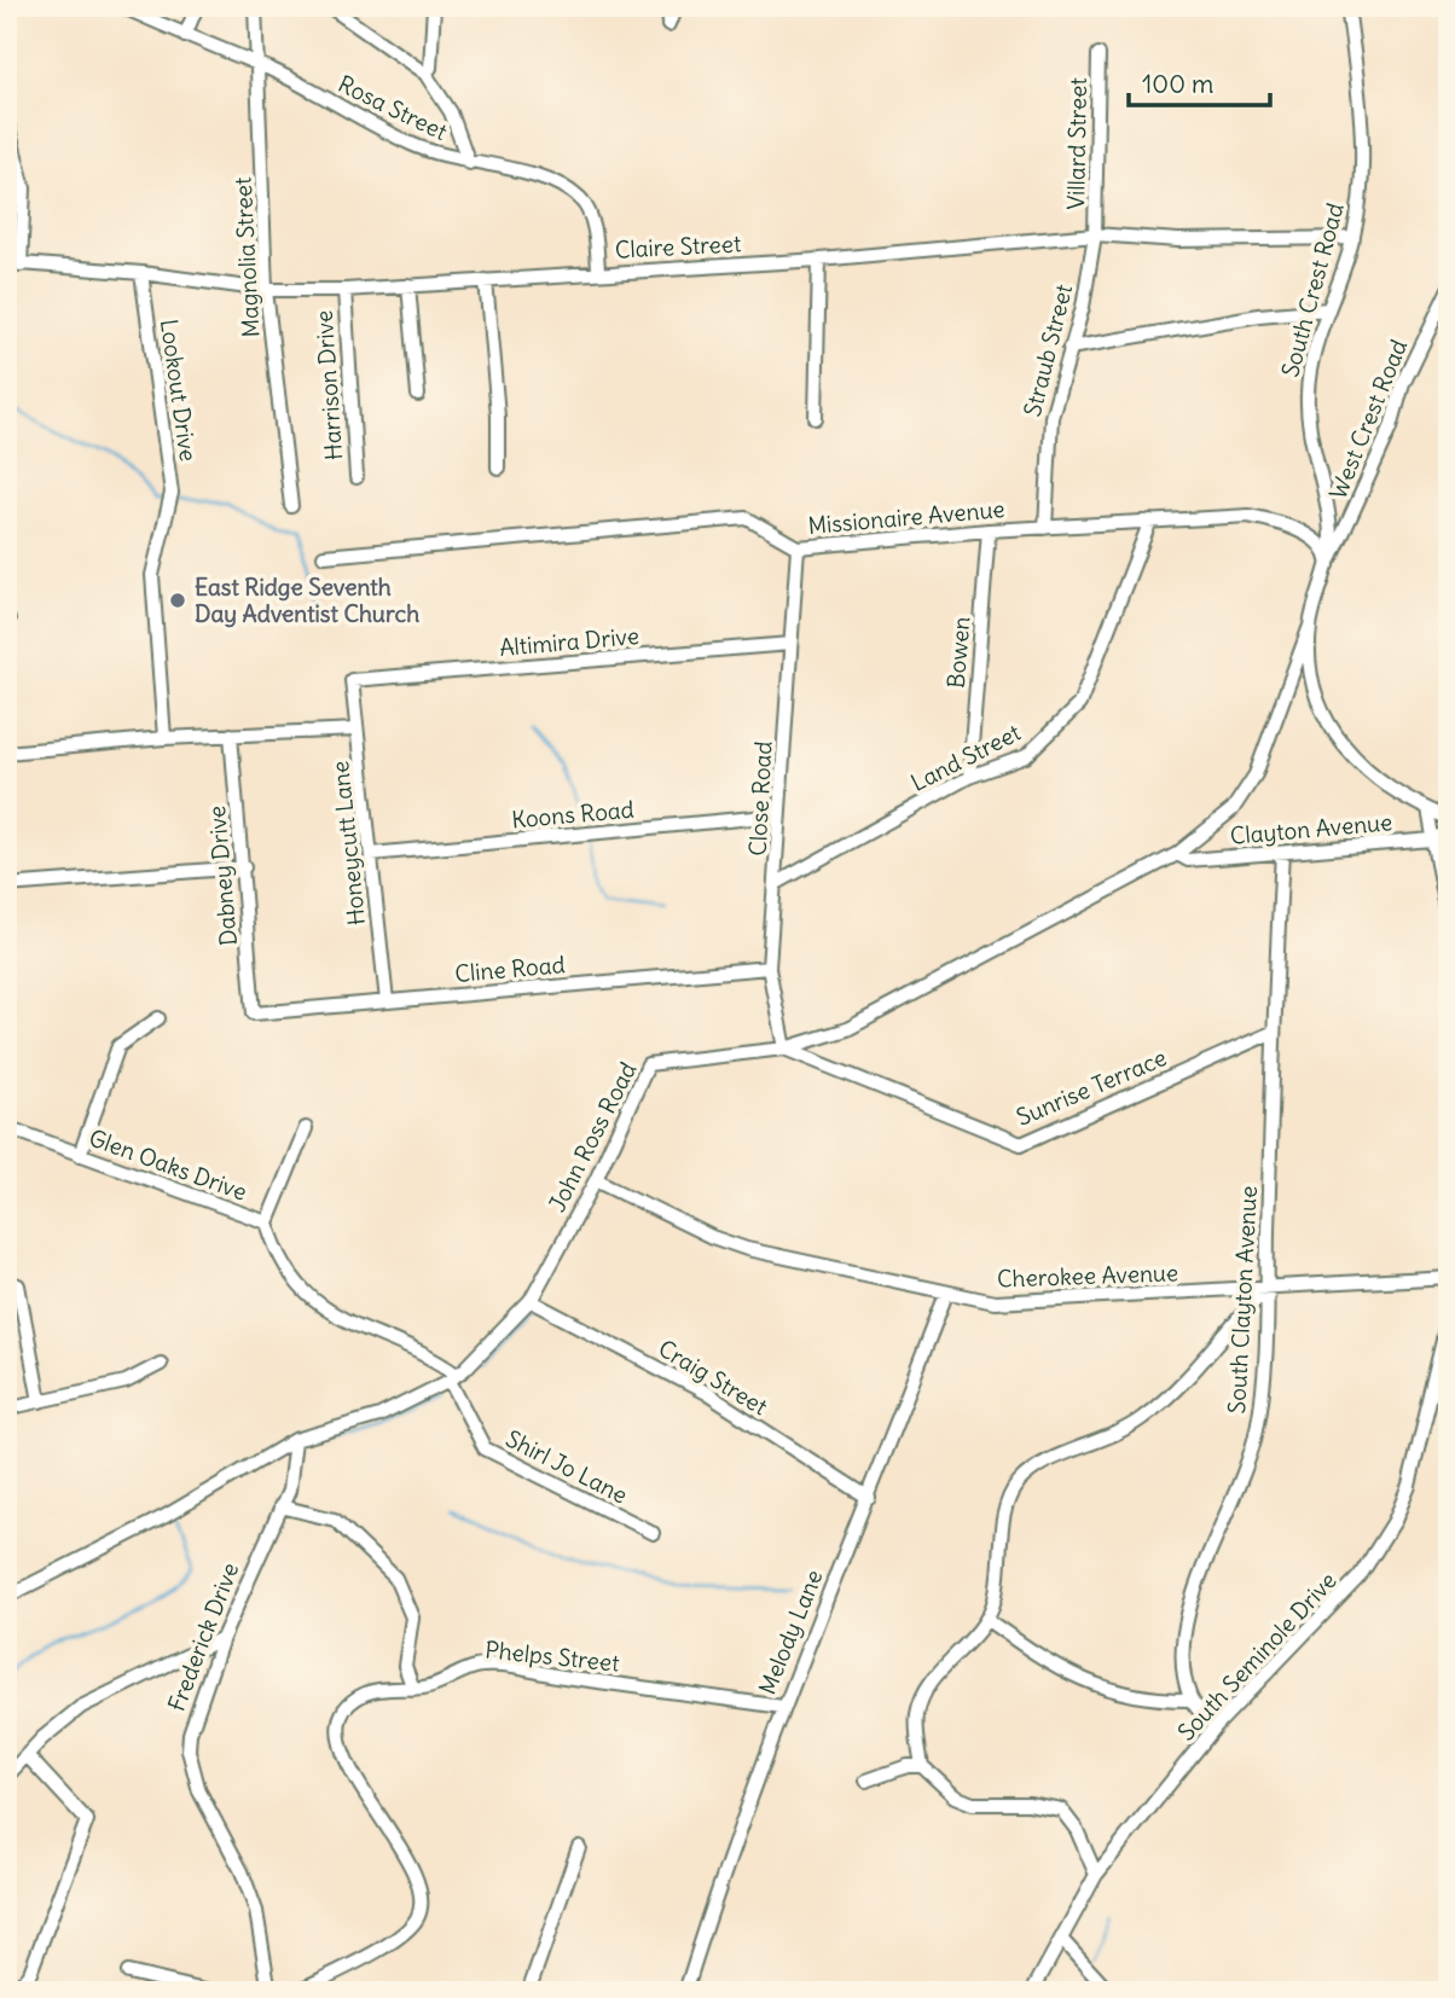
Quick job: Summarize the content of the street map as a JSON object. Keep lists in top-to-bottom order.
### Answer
{
  "streets": {
    "street": [
      "Rosa Street",
      "Villard Street",
      "Claire Street",
      "Magnolia Street",
      "South Crest Road",
      "Straub Street",
      "Harrison Drive",
      "Lookout Drive",
      "West Crest Road",
      "Missionaire Avenue",
      "Altimira Drive",
      "Bowen",
      "Land Street",
      "Close Road",
      "Koons Road",
      "Clayton Avenue",
      "Honeycutt Lane",
      "Dabney Drive",
      "Cline Road",
      "Sunrise Terrace",
      "John Ross Road",
      "Glen Oaks Drive",
      "Cherokee Avenue",
      "South Clayton Avenue",
      "Craig Street",
      "Shirl Jo Lane",
      "Melody Lane",
      "Frederick Drive",
      "Phelps Street",
      "South Seminole Drive"
    ]
  },
  "crossings": [
    ["Rosa Street", "Claire Street"],
    ["Rosa Street", "Magnolia Street"],
    ["Villard Street", "Claire Street"],
    ["Villard Street", "Straub Street"],
    ["Claire Street", "Magnolia Street"],
    ["Claire Street", "South Crest Road"],
    ["Claire Street", "Straub Street"],
    ["Claire Street", "Harrison Drive"],
    ["Claire Street", "Lookout Drive"],
    ["South Crest Road", "West Crest Road"],
    ["South Crest Road", "Missionaire Avenue"],
    ["South Crest Road", "John Ross Road"],
    ["Straub Street", "Missionaire Avenue"],
    ["West Crest Road", "Missionaire Avenue"],
    ["Missionaire Avenue", "Bowen"],
    ["Missionaire Avenue", "Land Street"],
    ["Missionaire Avenue", "Close Road"],
    ["Altimira Drive", "Close Road"],
    ["Altimira Drive", "Honeycutt Lane"],
    ["Bowen", "Land Street"],
    ["Land Street", "Close Road"],
    ["Close Road", "Koons Road"],
    ["Close Road", "Cline Road"],
    ["Close Road", "Sunrise Terrace"],
    ["Close Road", "John Ross Road"],
    ["Koons Road", "Honeycutt Lane"],
    ["Clayton Avenue", "John Ross Road"],
    ["Clayton Avenue", "South Clayton Avenue"],
    ["Honeycutt Lane", "Cline Road"],
    ["Dabney Drive", "Cline Road"],
    ["Sunrise Terrace", "John Ross Road"],
    ["Sunrise Terrace", "South Clayton Avenue"],
    ["John Ross Road", "Glen Oaks Drive"],
    ["John Ross Road", "Cherokee Avenue"],
    ["John Ross Road", "Craig Street"],
    ["John Ross Road", "Shirl Jo Lane"],
    ["John Ross Road", "Frederick Drive"],
    ["Glen Oaks Drive", "Shirl Jo Lane"],
    ["Cherokee Avenue", "South Clayton Avenue"],
    ["Cherokee Avenue", "Melody Lane"],
    ["Craig Street", "Melody Lane"],
    ["Melody Lane", "Phelps Street"]
  ],
  "places": ["East Ridge Seventh Day Adventist Church"],
  "scale_bar": "100 m"
}
